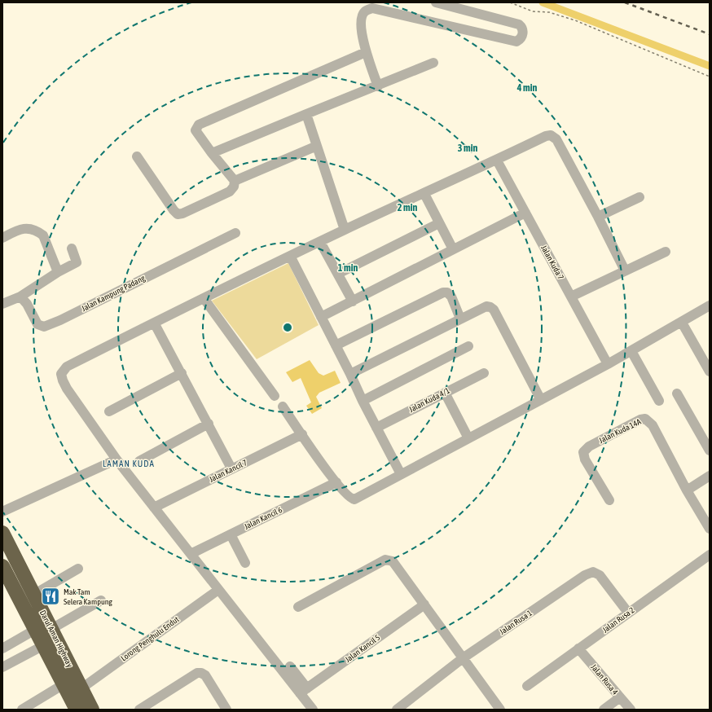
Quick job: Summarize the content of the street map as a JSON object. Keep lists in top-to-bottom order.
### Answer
{
  "streets": {
    "highway": ["Darul Aman Highway"],
    "street": [
      "Jalan Kuda 7",
      "Jalan Kampung Padang",
      "Jalan Kuda 4/1",
      "Jalan Kuda 14A",
      "Jalan Kancil 7",
      "Jalan Kancil 6",
      "Jalan Rusa 2",
      "Jalan Rusa 1",
      "Lorong Penghulu Endut",
      "Jalan Kancil 5",
      "Jalan Rusa 4"
    ]
  },
  "crossings": [
    ["Jalan Rusa 2", "Jalan Rusa 1"],
    ["Jalan Rusa 2", "Jalan Rusa 4"],
    ["Darul Aman Highway", "Lorong Penghulu Endut"]
  ],
  "districts": ["LAMAN KUDA"],
  "places": {
    "restaurant": ["Mak Tam Selera Kampung"]
  },
  "rings": [
    "4 min",
    "3 min",
    "2 min",
    "1 min"
  ]
}
